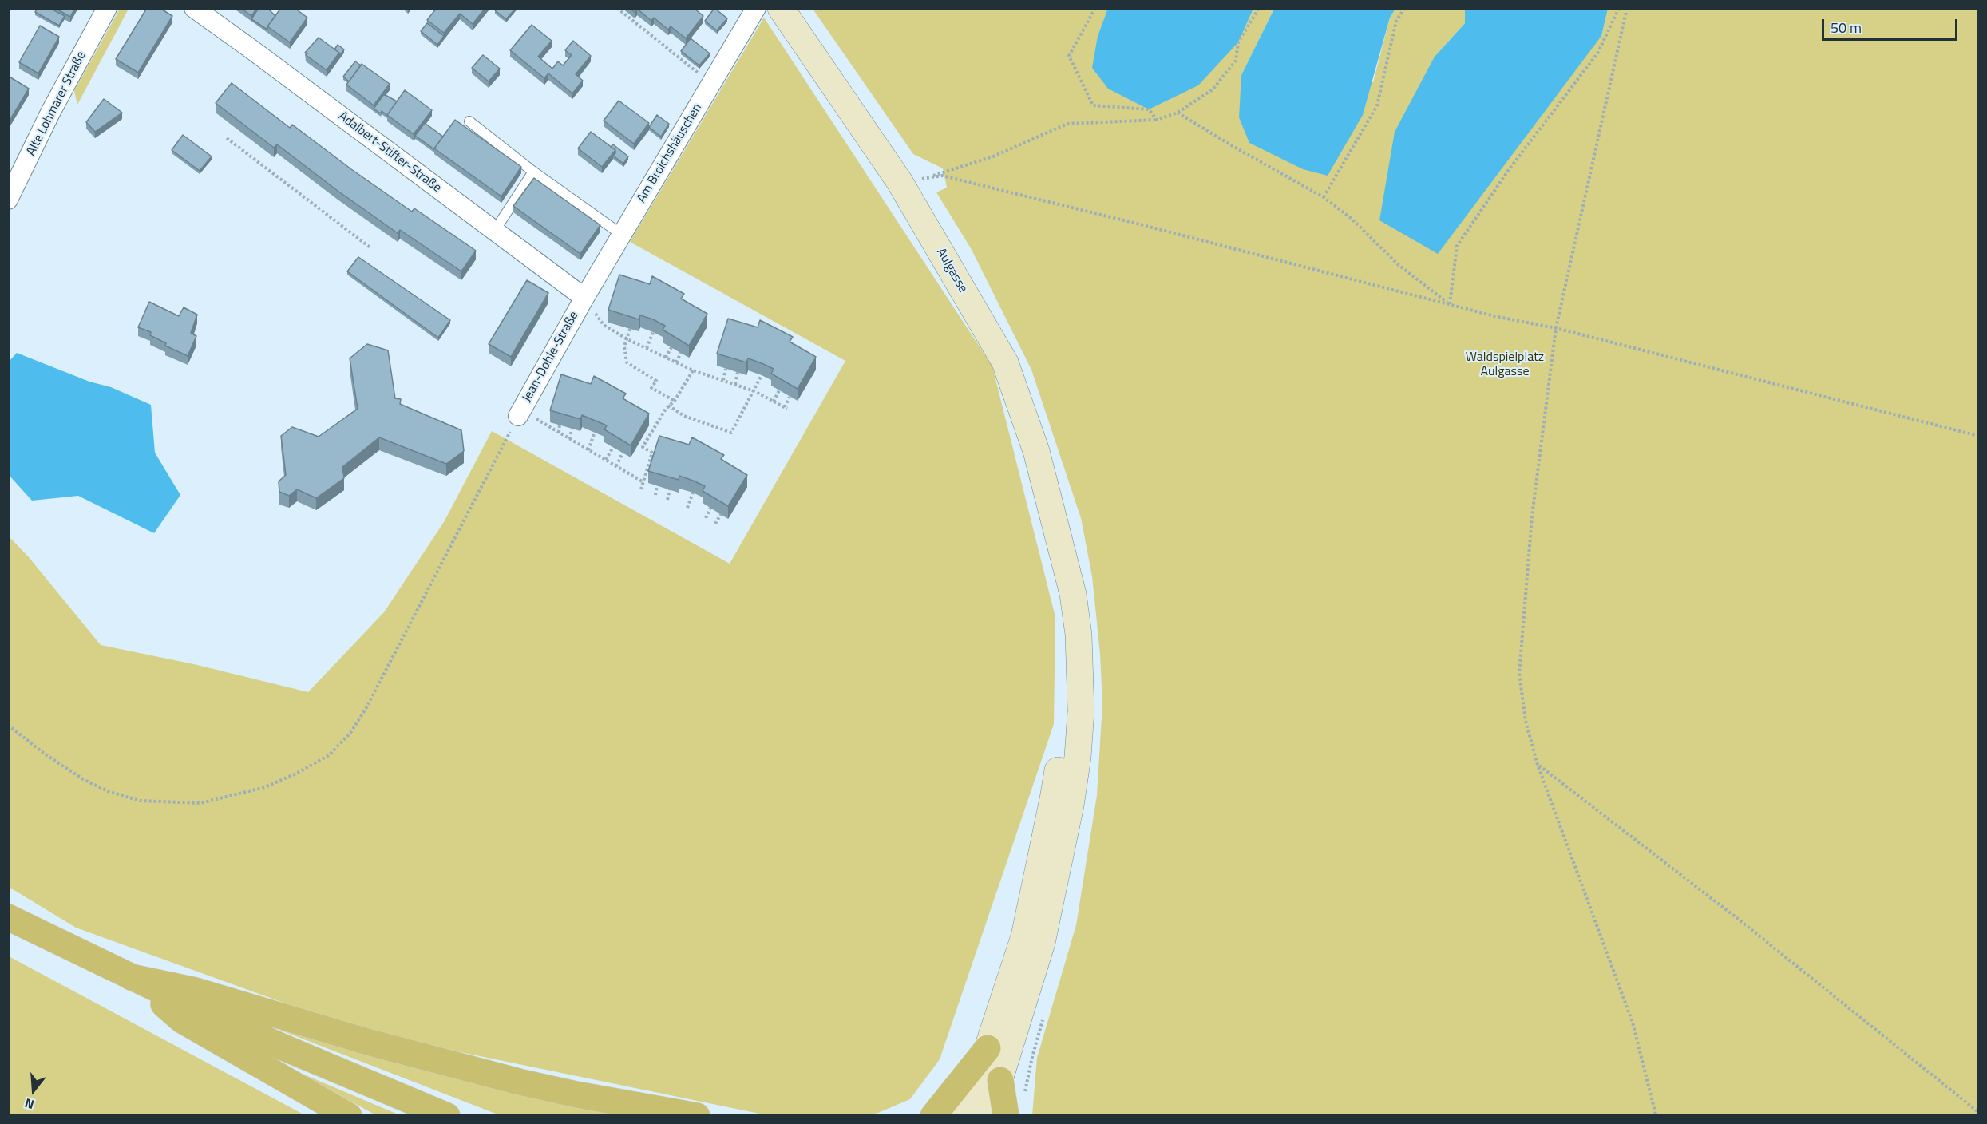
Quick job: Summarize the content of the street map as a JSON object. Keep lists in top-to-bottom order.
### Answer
{
  "streets": {
    "main road": ["Aulgasse"],
    "street": [
      "Alte Lohmarer Straße",
      "Adalbert-Stifter-Straße",
      "Am Broichshäuschen",
      "Jean-Dohle-Straße"
    ]
  },
  "crossings": [
    ["Adalbert-Stifter-Straße", "Am Broichshäuschen"],
    ["Adalbert-Stifter-Straße", "Jean-Dohle-Straße"],
    ["Am Broichshäuschen", "Jean-Dohle-Straße"]
  ],
  "parks": ["Waldspielplatz Aulgasse"],
  "scale_bar": "50 m",
  "north": "bottom"
}
